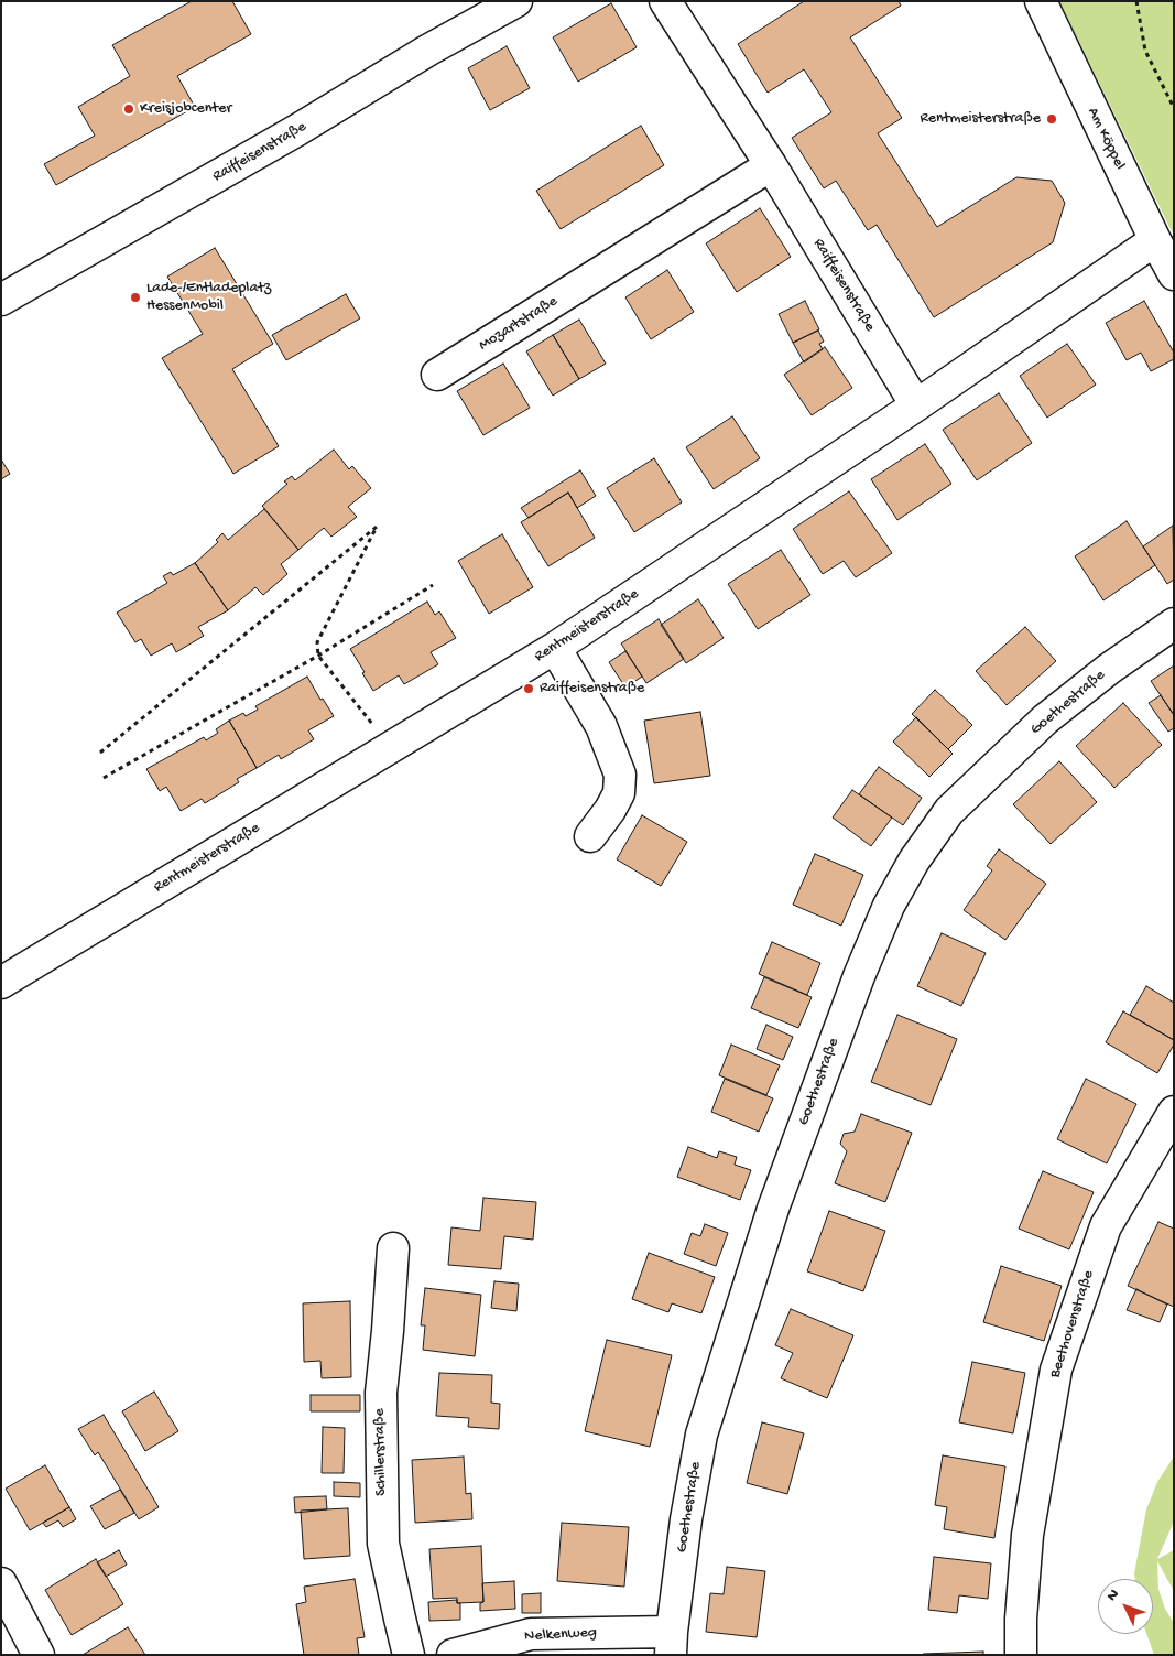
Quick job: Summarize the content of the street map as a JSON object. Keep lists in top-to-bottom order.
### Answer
{
  "streets": {
    "street": [
      "Am Köppel",
      "Raiffeisenstraße",
      "Mozartstraße",
      "Rentmeisterstraße",
      "Goethestraße",
      "Beethovenstraße",
      "Schillerstraße",
      "Nelkenweg"
    ]
  },
  "crossings": [
    ["Am Köppel", "Rentmeisterstraße"],
    ["Raiffeisenstraße", "Mozartstraße"],
    ["Raiffeisenstraße", "Rentmeisterstraße"],
    ["Goethestraße", "Nelkenweg"]
  ],
  "places": [
    "Kreisjobcenter",
    "Rentmeisterstraße",
    "Lade-/Entladeplatz HessenMobil",
    "Raiffeisenstraße"
  ],
  "north": "top left"
}
